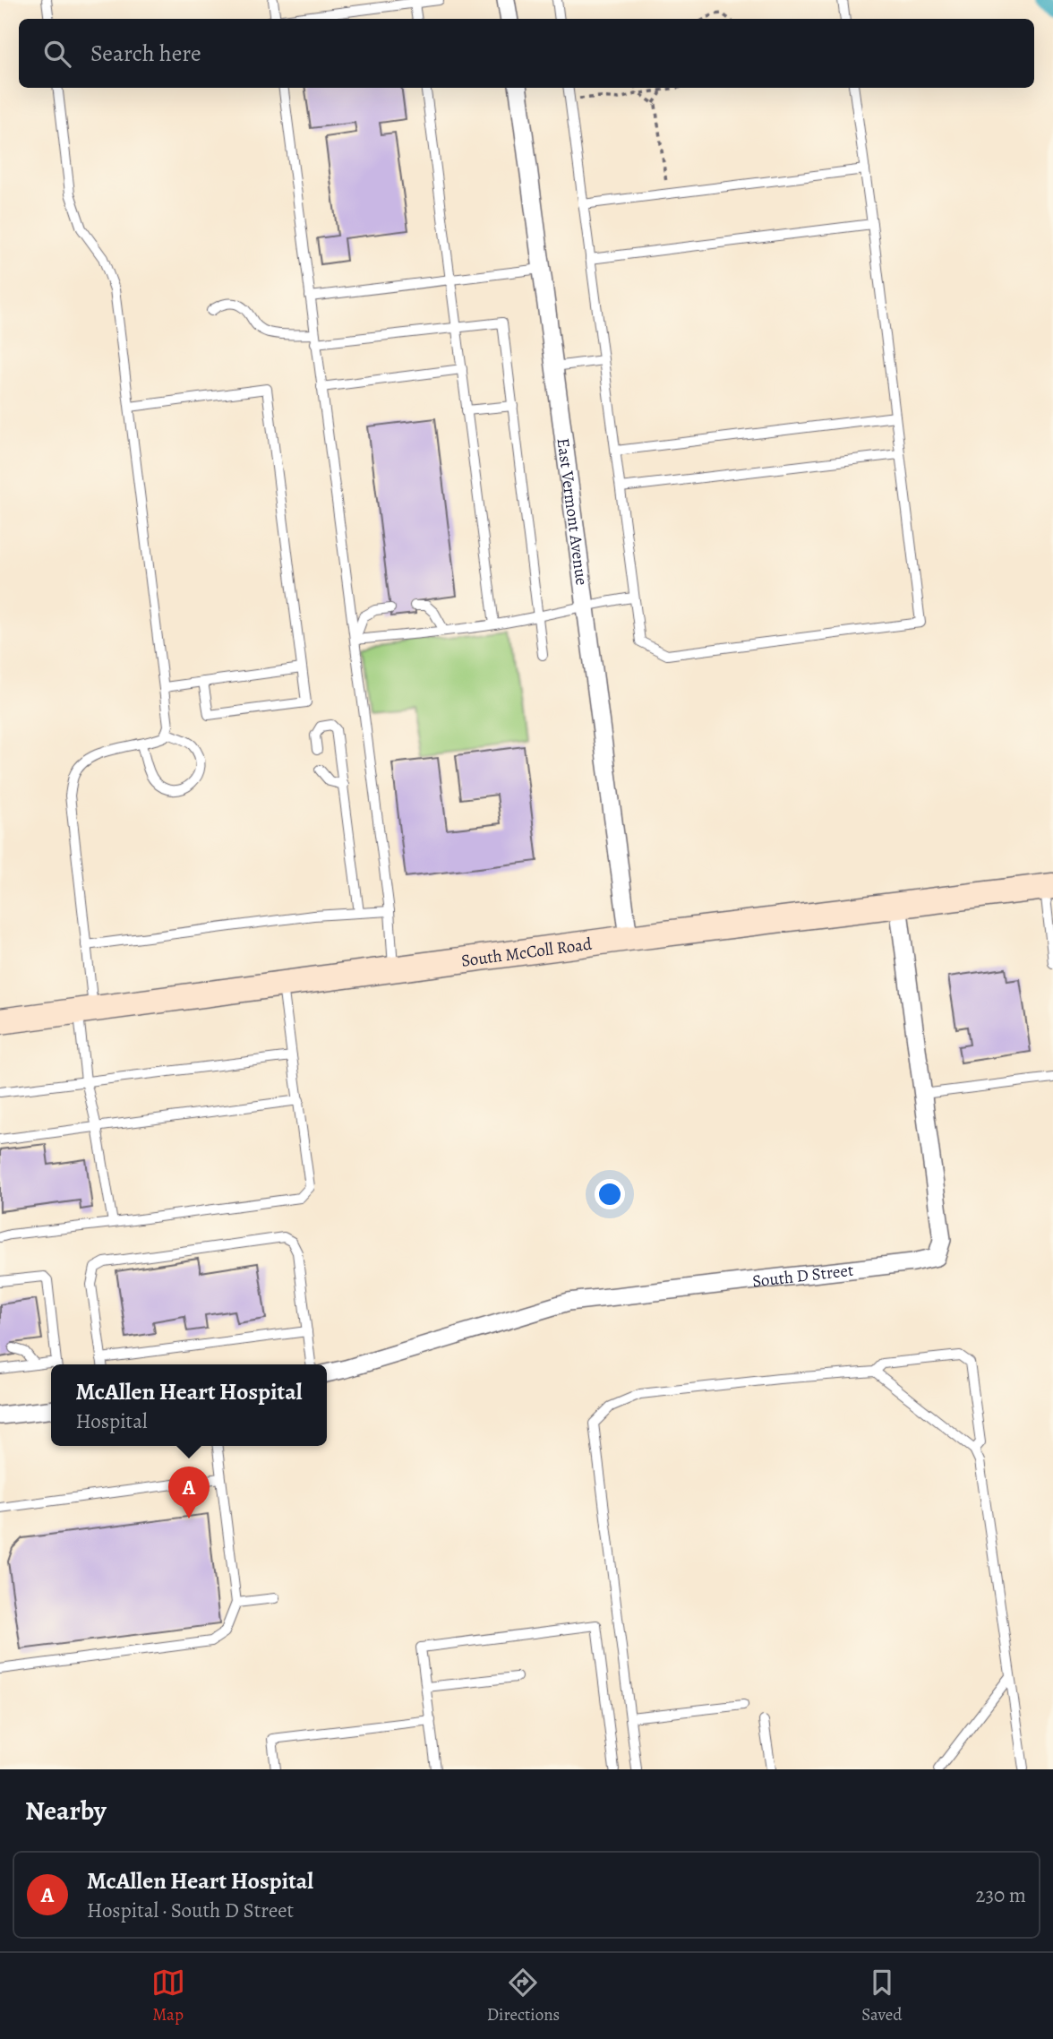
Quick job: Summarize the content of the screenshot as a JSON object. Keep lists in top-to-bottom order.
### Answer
{
  "streets": {
    "street": ["East Vermont Avenue", "South McColl Road", "South D Street"]
  },
  "crossings": [
    ["East Vermont Avenue", "South McColl Road"],
    ["South McColl Road", "South D Street"]
  ],
  "page": {
    "search": "Search here",
    "popup": ["McAllen Heart Hospital", "Hospital"],
    "pins": "A",
    "heading": "Nearby",
    "list": [
      {
        "mark": "A",
        "name": "McAllen Heart Hospital",
        "note": "Hospital · South D Street",
        "value": "230 m"
      }
    ],
    "nav": ["Map", "Directions", "Saved"]
  }
}
